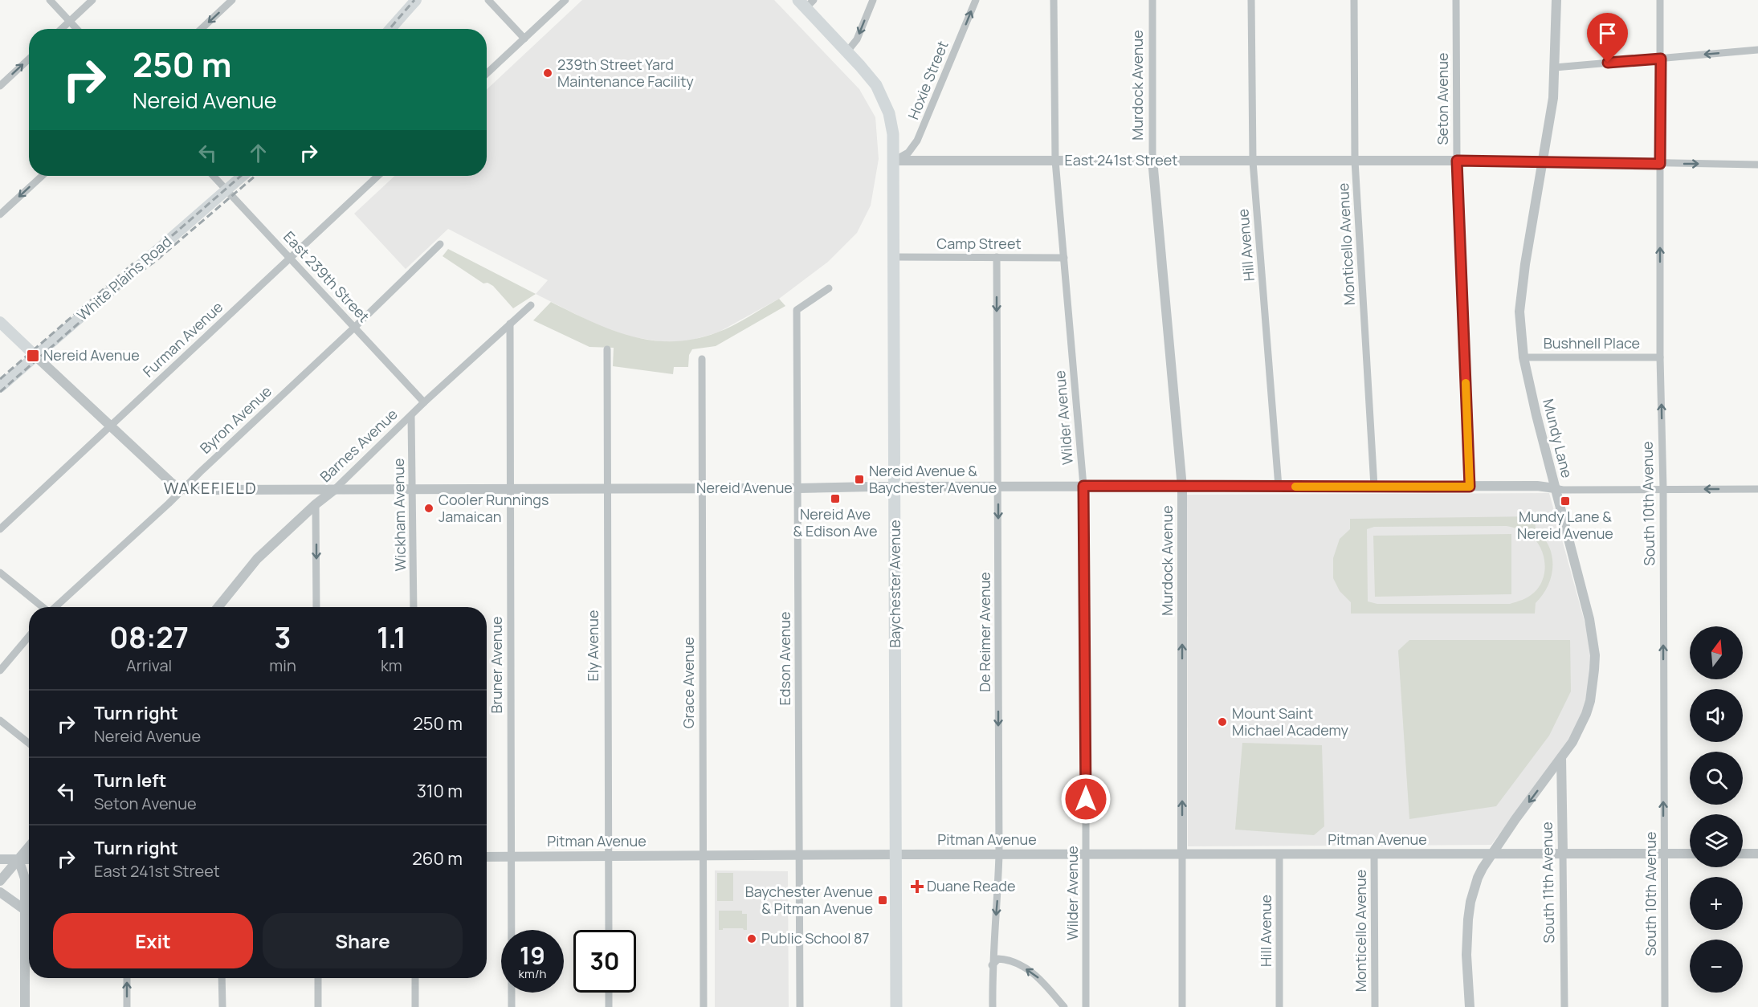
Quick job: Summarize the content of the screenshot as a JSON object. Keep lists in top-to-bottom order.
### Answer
{
  "streets": {
    "main road": ["White Plains Road", "Baychester Avenue"],
    "street": [
      "Hoxie Street",
      "Murdock Avenue",
      "Seton Avenue",
      "East 241st Street",
      "Camp Street",
      "Monticello Avenue",
      "Hill Avenue",
      "East 239th Street",
      "Furman Avenue",
      "Bushnell Place",
      "Wilder Avenue",
      "Byron Avenue",
      "Mundy Lane",
      "Barnes Avenue",
      "Nereid Avenue",
      "South 10th Avenue",
      "Wickham Avenue",
      "De Reimer Avenue",
      "Ely Avenue",
      "Edson Avenue",
      "Bruner Avenue",
      "Grace Avenue",
      "Pitman Avenue",
      "South 11th Avenue"
    ]
  },
  "crossings": [
    ["Hoxie Street", "East 241st Street"],
    ["Hoxie Street", "Baychester Avenue"],
    ["Murdock Avenue", "East 241st Street"],
    ["Murdock Avenue", "Nereid Avenue"],
    ["Murdock Avenue", "Pitman Avenue"],
    ["Seton Avenue", "East 241st Street"],
    ["Seton Avenue", "Nereid Avenue"],
    ["East 241st Street", "Monticello Avenue"],
    ["East 241st Street", "Hill Avenue"],
    ["East 241st Street", "Wilder Avenue"],
    ["East 241st Street", "Mundy Lane"],
    ["East 241st Street", "Baychester Avenue"],
    ["Camp Street", "Wilder Avenue"],
    ["Camp Street", "Baychester Avenue"],
    ["Camp Street", "De Reimer Avenue"],
    ["Monticello Avenue", "Nereid Avenue"],
    ["Monticello Avenue", "Pitman Avenue"],
    ["Hill Avenue", "Nereid Avenue"],
    ["Hill Avenue", "Pitman Avenue"],
    ["East 239th Street", "White Plains Road"],
    ["East 239th Street", "Furman Avenue"],
    ["East 239th Street", "Byron Avenue"],
    ["East 239th Street", "Barnes Avenue"],
    ["Bushnell Place", "Mundy Lane"],
    ["Bushnell Place", "South 10th Avenue"],
    ["Wilder Avenue", "Nereid Avenue"],
    ["Wilder Avenue", "Pitman Avenue"],
    ["Byron Avenue", "Nereid Avenue"],
    ["Mundy Lane", "Nereid Avenue"],
    ["Mundy Lane", "Pitman Avenue"],
    ["Mundy Lane", "South 11th Avenue"],
    ["Barnes Avenue", "Nereid Avenue"],
    ["Barnes Avenue", "Wickham Avenue"],
    ["Barnes Avenue", "Bruner Avenue"],
    ["Nereid Avenue", "Wickham Avenue"],
    ["Nereid Avenue", "Baychester Avenue"],
    ["Nereid Avenue", "De Reimer Avenue"],
    ["Nereid Avenue", "Ely Avenue"],
    ["Nereid Avenue", "Edson Avenue"],
    ["Nereid Avenue", "Bruner Avenue"],
    ["Nereid Avenue", "Grace Avenue"],
    ["South 10th Avenue", "Pitman Avenue"],
    ["Baychester Avenue", "Pitman Avenue"],
    ["De Reimer Avenue", "Pitman Avenue"],
    ["Ely Avenue", "Pitman Avenue"],
    ["Edson Avenue", "Pitman Avenue"],
    ["Bruner Avenue", "Pitman Avenue"],
    ["Grace Avenue", "Pitman Avenue"],
    ["Pitman Avenue", "South 11th Avenue"]
  ],
  "one_way": [
    "Hoxie Street",
    "Murdock Avenue",
    "South 10th Avenue",
    "De Reimer Avenue"
  ],
  "districts": ["WAKEFIELD"],
  "places": {
    "other": [
      "239th Street Yard Maintenance Facility",
      "Cooler Runnings Jamaican",
      "Mount Saint Michael Academy",
      "Public School 87"
    ],
    "transit": [
      "Nereid Avenue",
      "Nereid Avenue & Baychester Avenue",
      "Nereid Ave & Edison Ave",
      "Mundy Lane & Nereid Avenue",
      "Baychester Avenue & Pitman Avenue"
    ],
    "health": ["Duane Reade"]
  },
  "north": "top",
  "page": {
    "turn": ["250 m", "Nereid Avenue"],
    "eta": [
      "08:27",
      "Arrival",
      "3",
      "min",
      "1.1",
      "km"
    ],
    "map_buttons": ["+", "−"],
    "list": [
      {
        "name": "Turn right",
        "note": "Nereid Avenue",
        "value": "250 m"
      },
      {
        "name": "Turn left",
        "note": "Seton Avenue",
        "value": "310 m"
      },
      {
        "name": "Turn right",
        "note": "East 241st Street",
        "value": "260 m"
      }
    ],
    "buttons": ["Exit", "Share"],
    "speed": "19 km/h",
    "limit": "30"
  }
}
